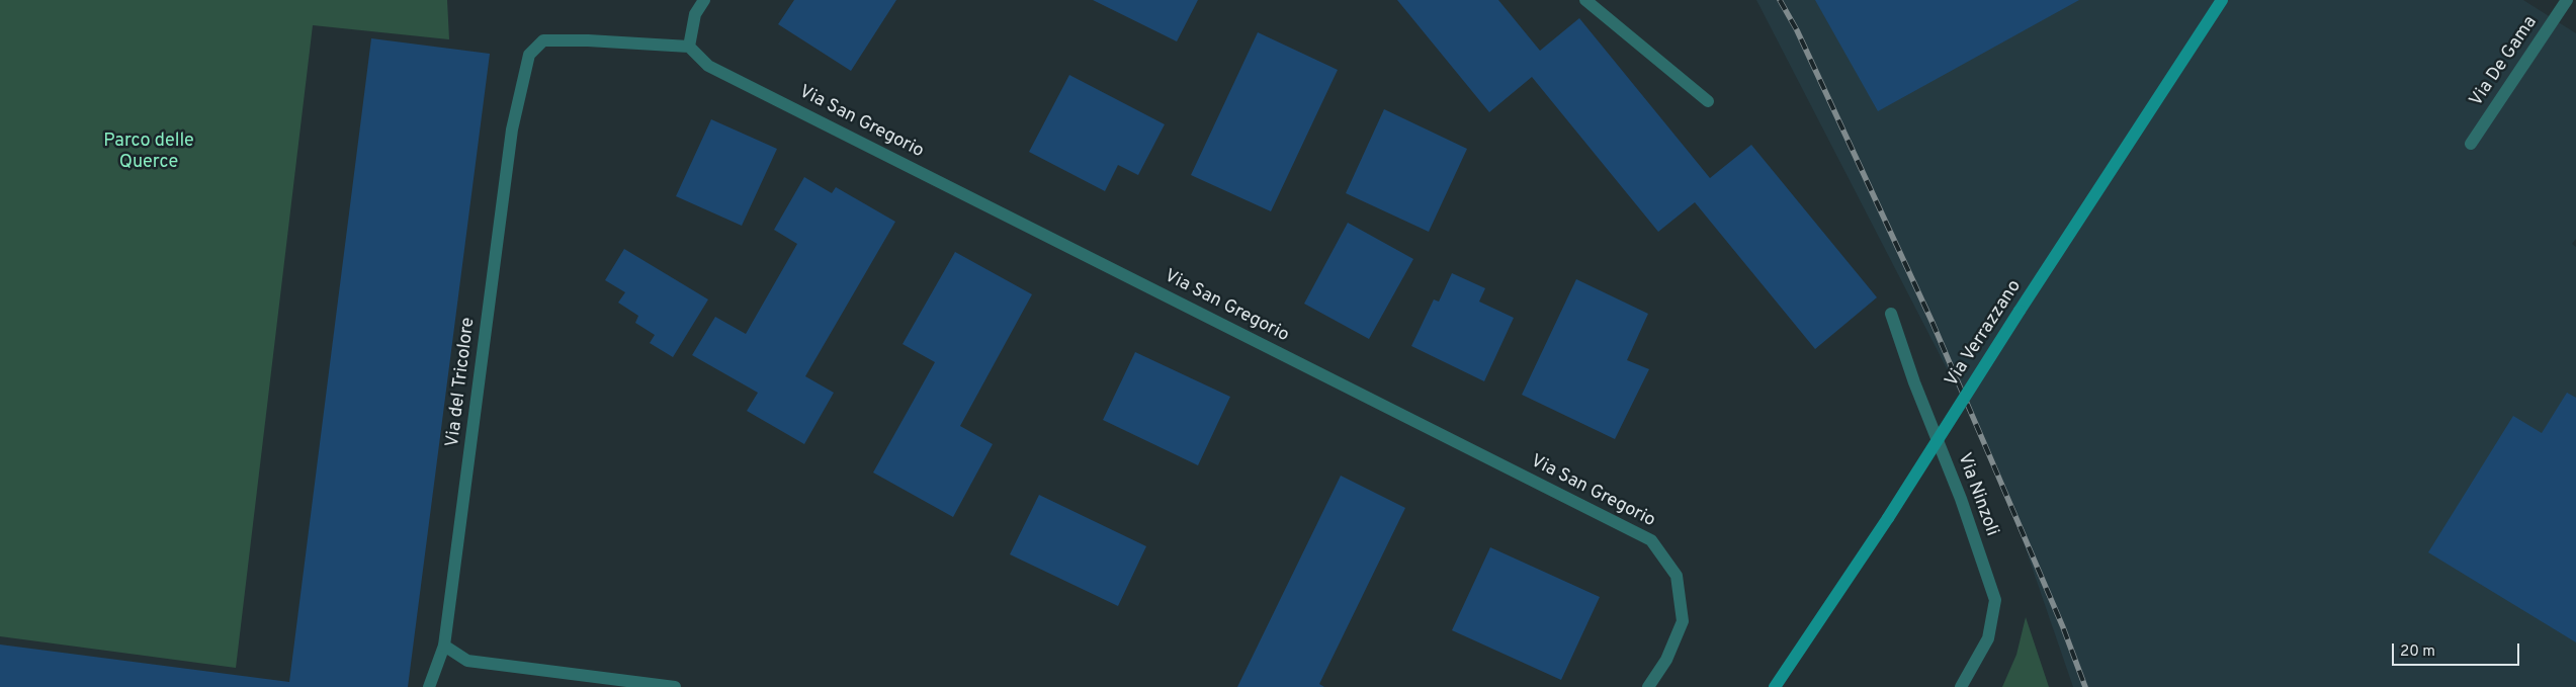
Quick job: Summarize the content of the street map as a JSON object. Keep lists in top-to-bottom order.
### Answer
{
  "streets": {
    "main road": ["Via Verrazzano"],
    "street": [
      "Via De Gama",
      "Via San Gregorio",
      "Via del Tricolore",
      "Via Ninzoli"
    ]
  },
  "crossings": [
    ["Via San Gregorio", "Via del Tricolore"]
  ],
  "parks": ["Parco delle Querce"],
  "scale_bar": "20 m"
}
